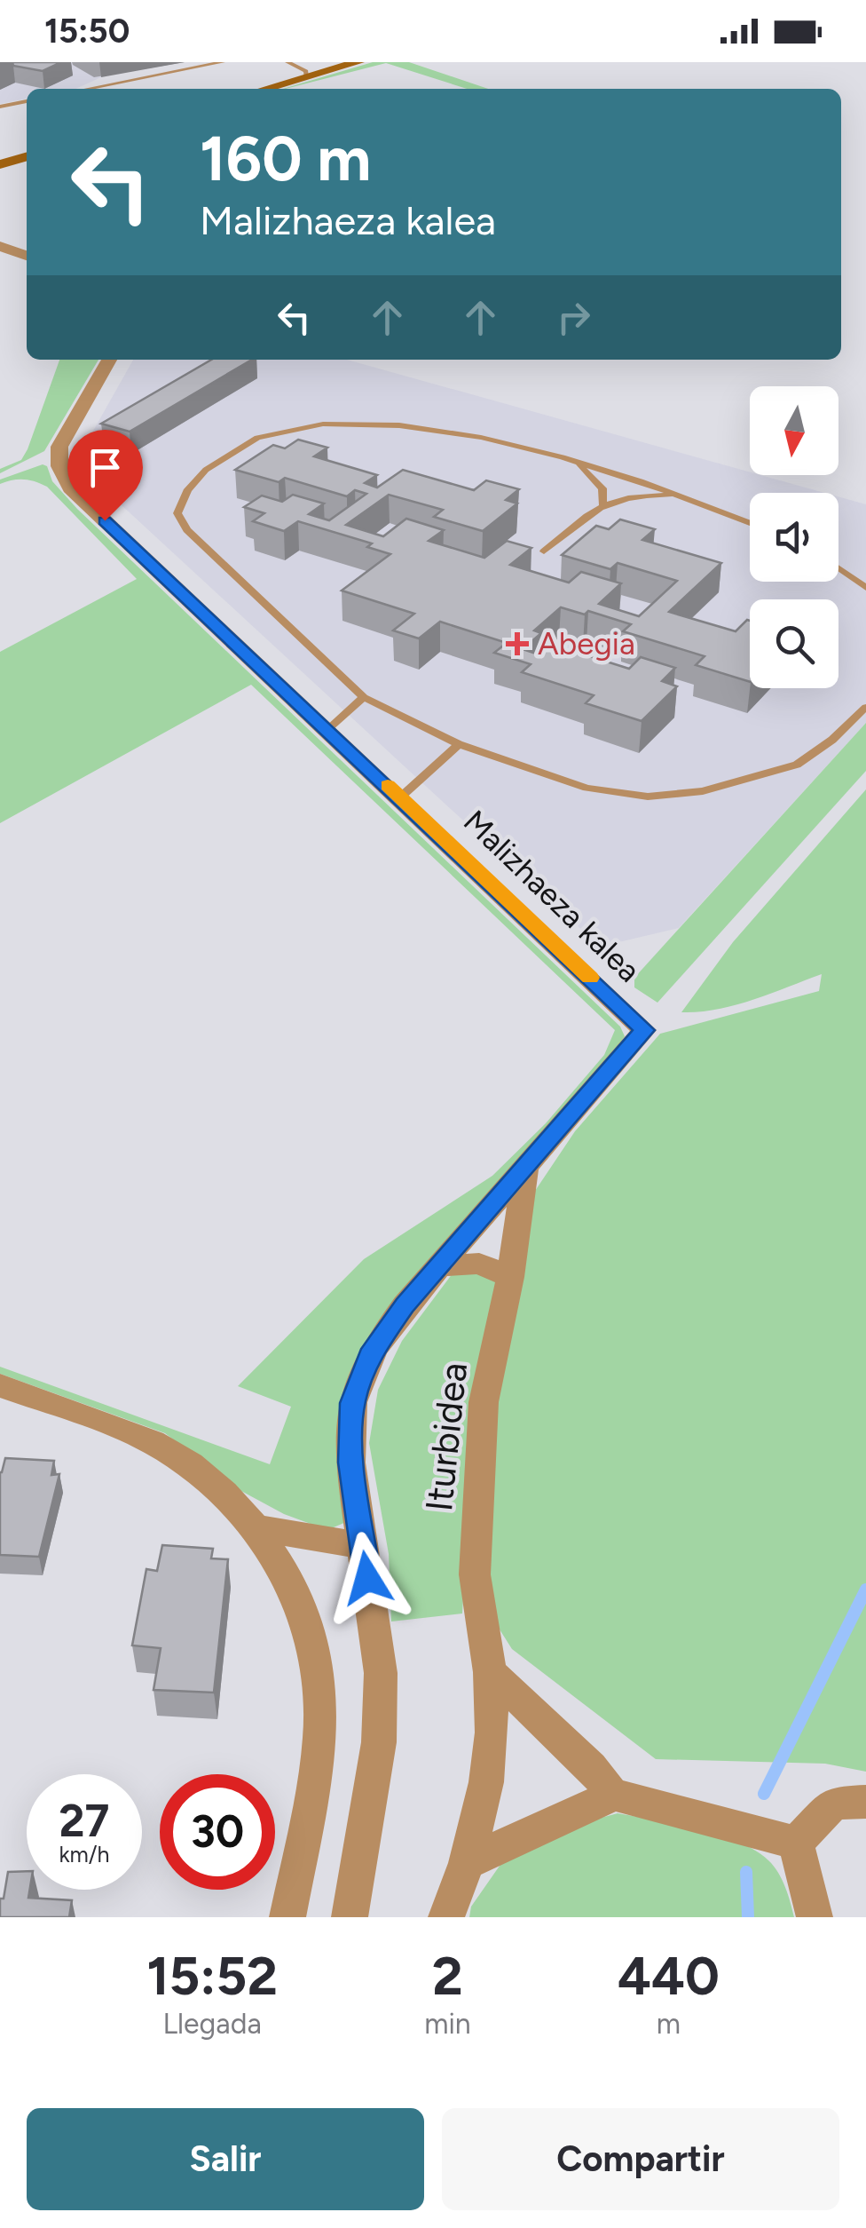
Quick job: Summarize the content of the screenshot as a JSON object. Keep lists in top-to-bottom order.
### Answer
{
  "streets": {
    "street": ["Malizhaeza kalea", "Iturbidea"]
  },
  "crossings": [
    ["Malizhaeza kalea", "Iturbidea"]
  ],
  "places": {
    "health": ["Abegia"]
  },
  "north": "bottom",
  "page": {
    "status": "15:50",
    "turn": ["160 m", "Malizhaeza kalea"],
    "speed": "27 km/h",
    "limit": "30",
    "eta": [
      "15:52",
      "Llegada",
      "2",
      "min",
      "440",
      "m"
    ],
    "buttons": ["Salir", "Compartir"]
  }
}
